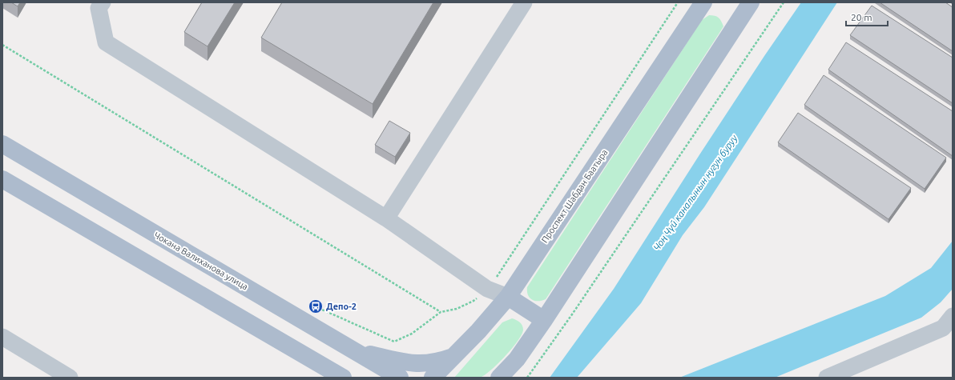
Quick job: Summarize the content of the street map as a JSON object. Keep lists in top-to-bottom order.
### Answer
{
  "streets": {
    "main road": ["Проспект Шабдан Баатыра", "Чокана Валиханова улица"]
  },
  "water": ["Чоң Чүй каналынын нугун буруу"],
  "places": {
    "bus stop": ["Депо-2"]
  },
  "scale_bar": "20 m"
}
